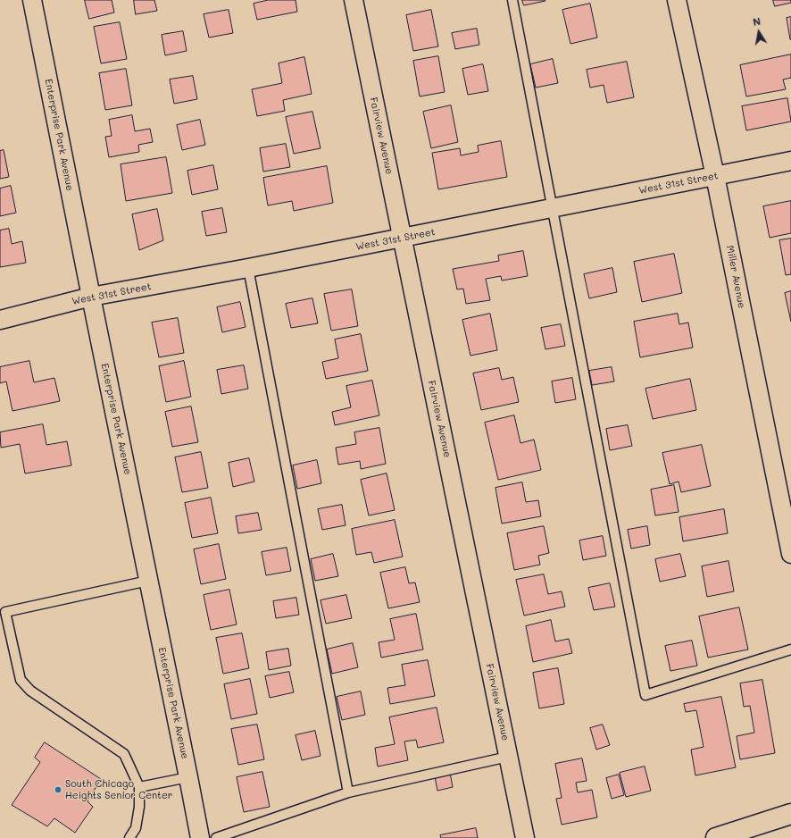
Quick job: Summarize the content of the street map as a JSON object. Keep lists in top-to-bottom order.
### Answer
{
  "streets": {
    "street": [
      "Enterprise Park Avenue",
      "Fairview Avenue",
      "West 31st Street",
      "Miller Avenue"
    ]
  },
  "crossings": [
    ["Enterprise Park Avenue", "West 31st Street"],
    ["Fairview Avenue", "West 31st Street"],
    ["West 31st Street", "Miller Avenue"]
  ],
  "places": ["South Chicago Heights Senior Center"],
  "north": "top"
}
